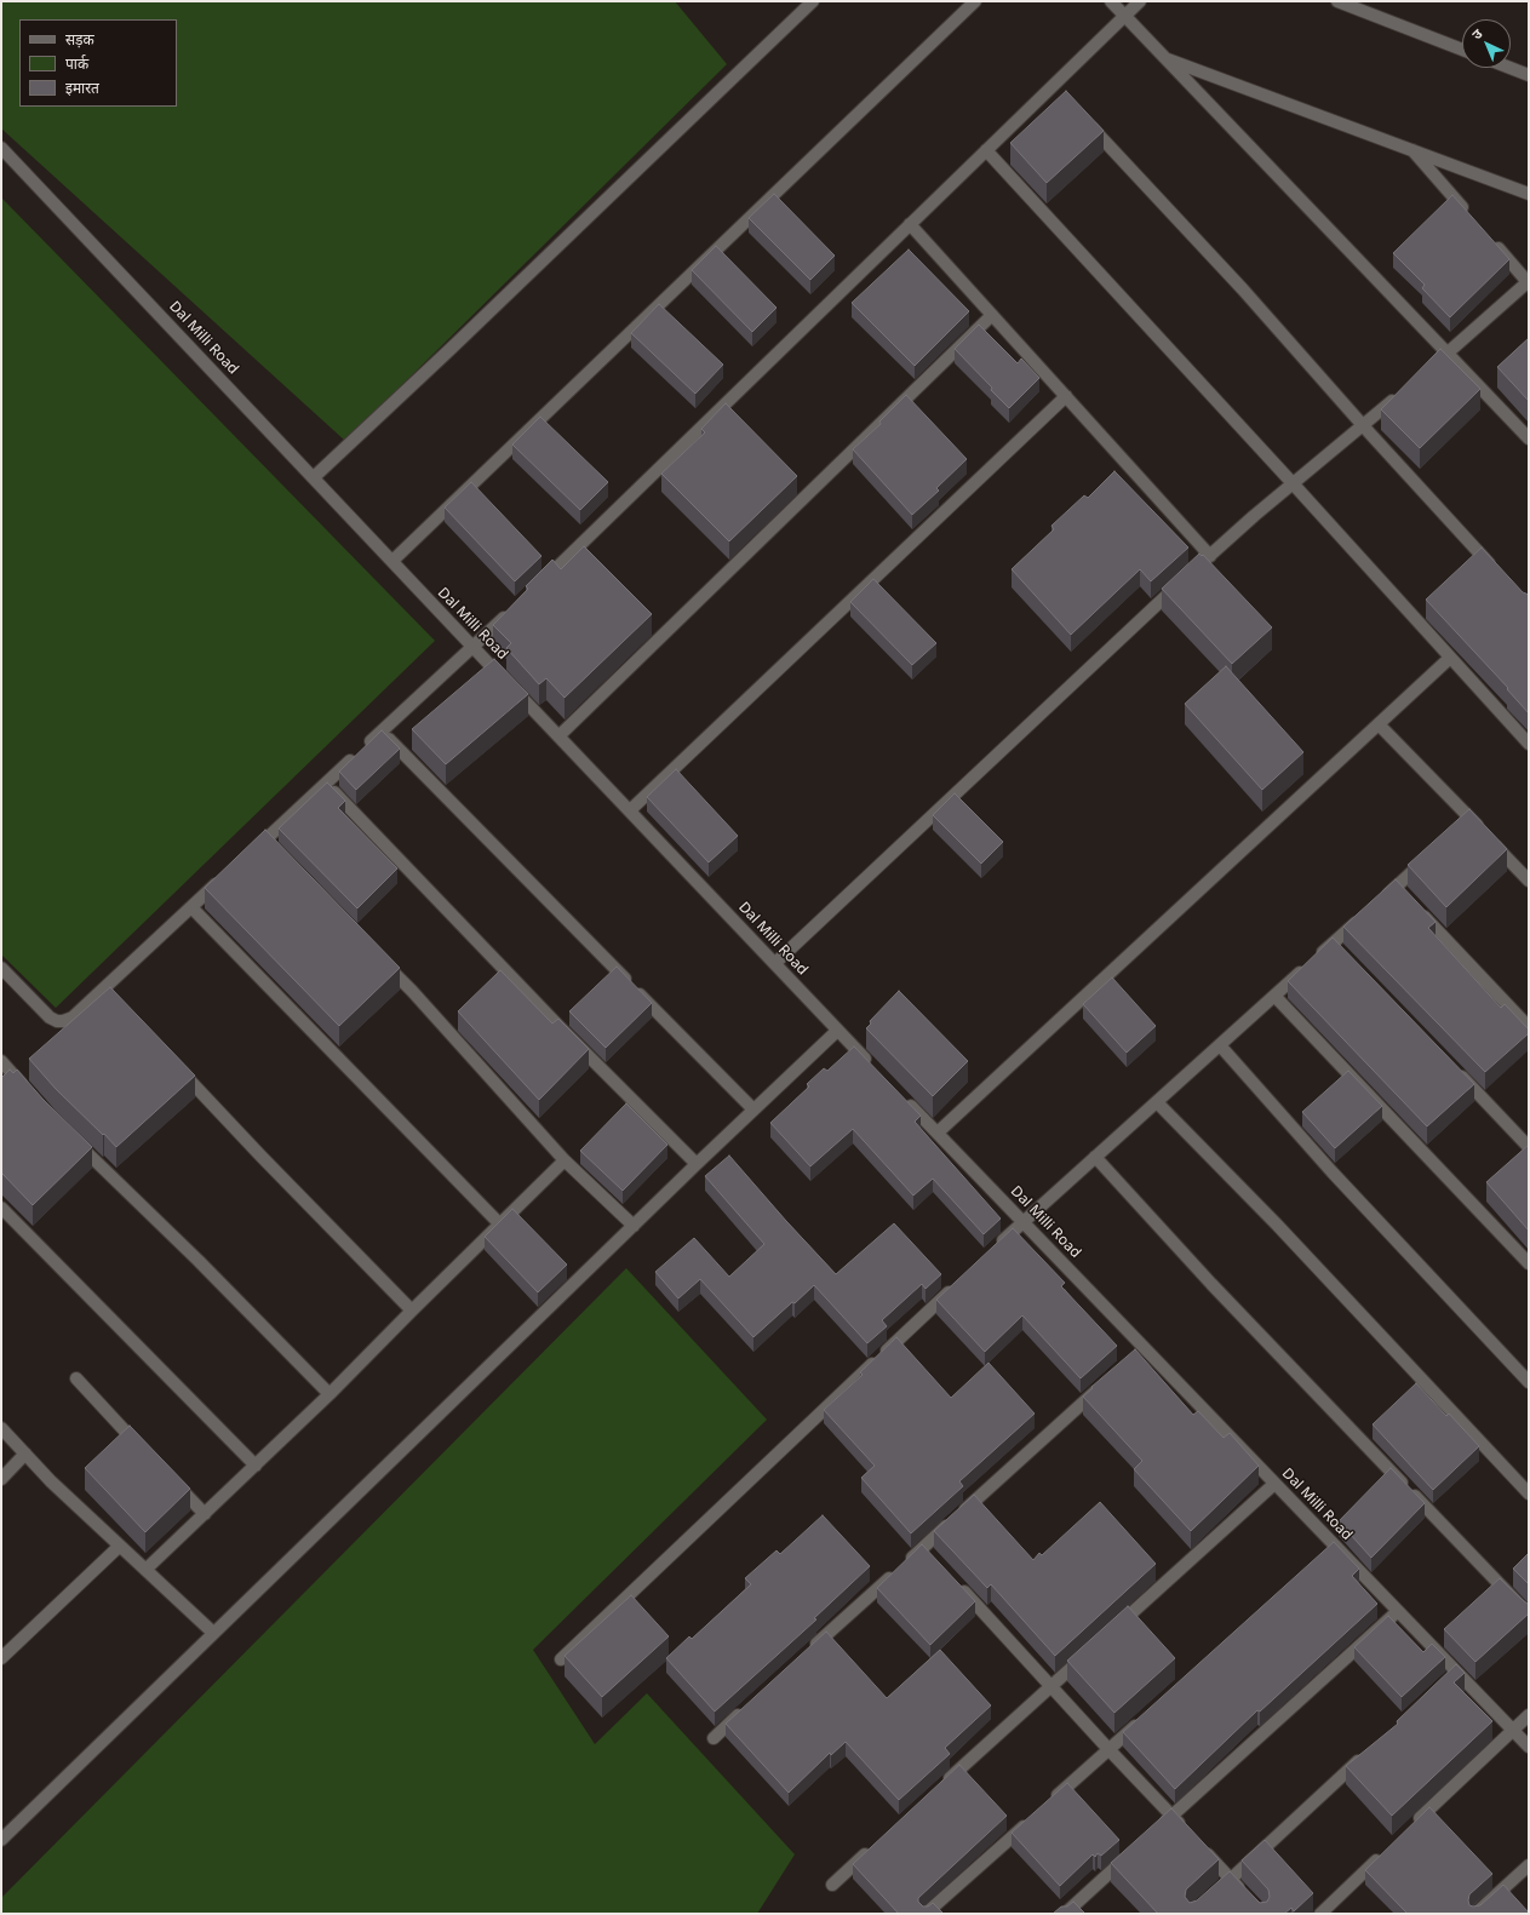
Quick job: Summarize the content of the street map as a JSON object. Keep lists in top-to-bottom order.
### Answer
{
  "streets": {
    "street": ["Dal Milli Road"]
  },
  "legend": ["सड़क", "पार्क", "इमारत"],
  "north": "top left"
}
